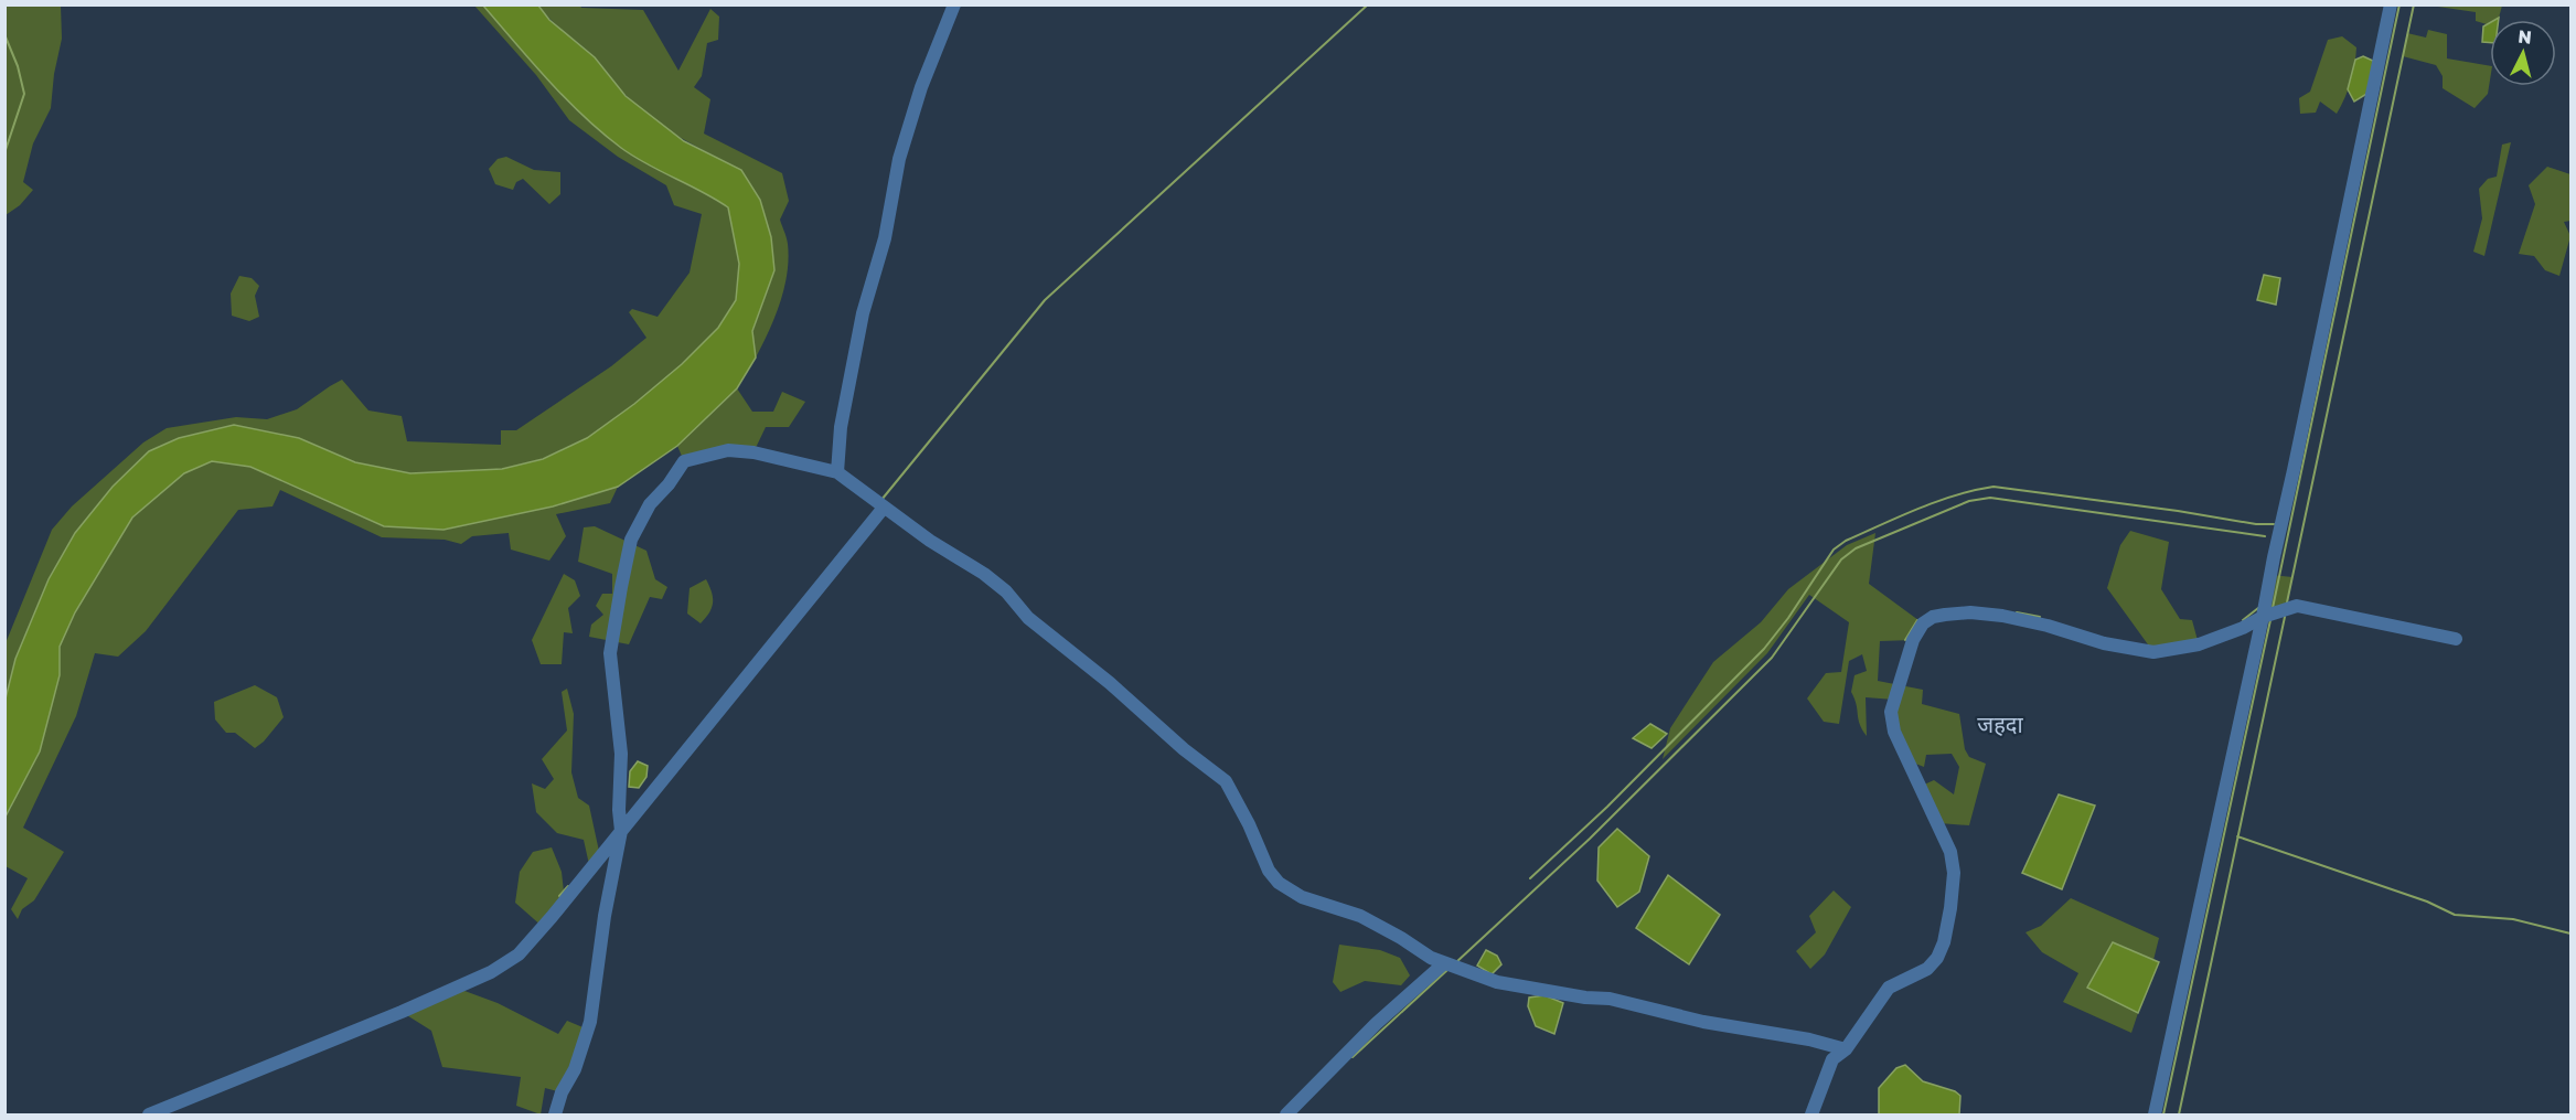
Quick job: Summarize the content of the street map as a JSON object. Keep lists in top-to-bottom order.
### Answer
{
  "districts": ["जहदा"],
  "north": "top"
}
